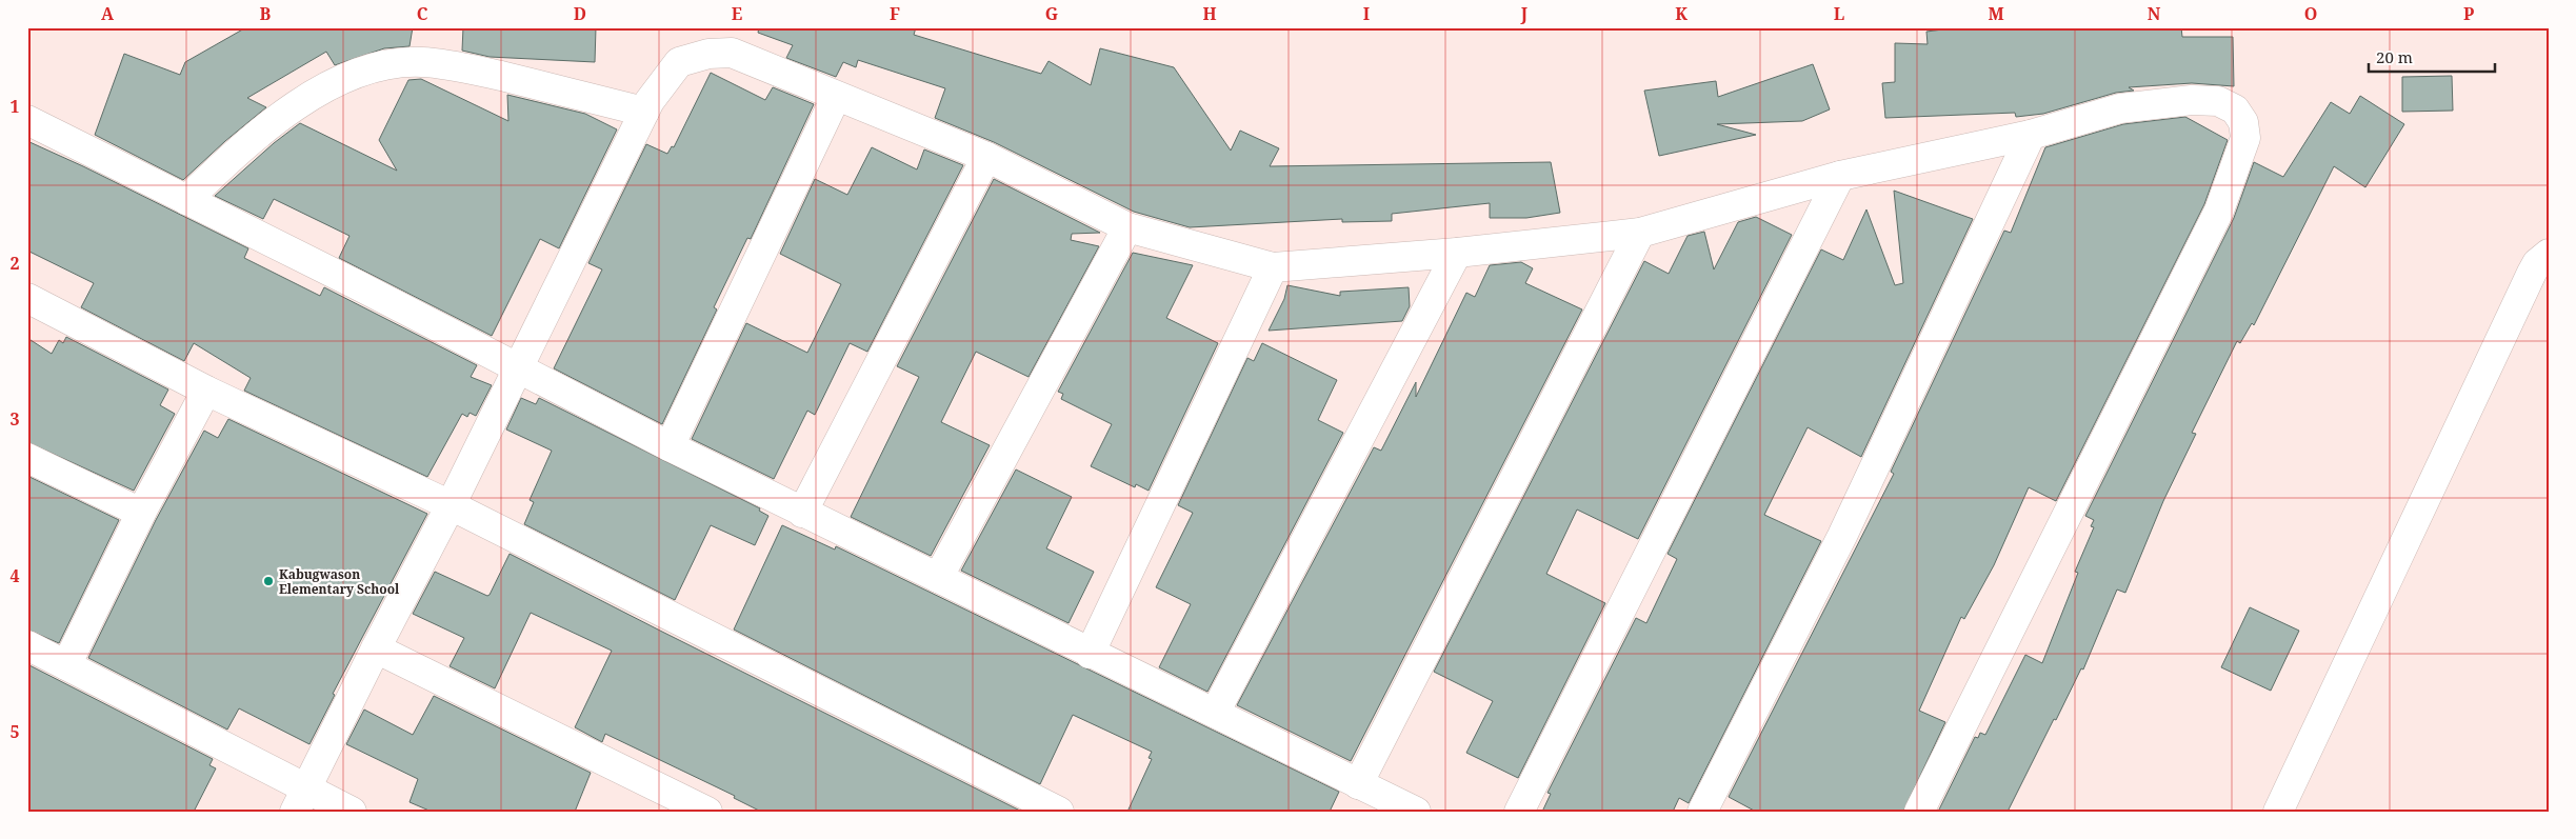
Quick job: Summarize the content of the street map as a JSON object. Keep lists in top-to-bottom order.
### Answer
{
  "places": ["Kabugwason Elementary School"],
  "scale_bar": "20 m",
  "grid": {
    "columns": [
      "A",
      "B",
      "C",
      "D",
      "E",
      "F",
      "G",
      "H",
      "I",
      "J",
      "K",
      "L",
      "M",
      "N",
      "O",
      "P"
    ],
    "rows": [
      "1",
      "2",
      "3",
      "4",
      "5"
    ]
  }
}
